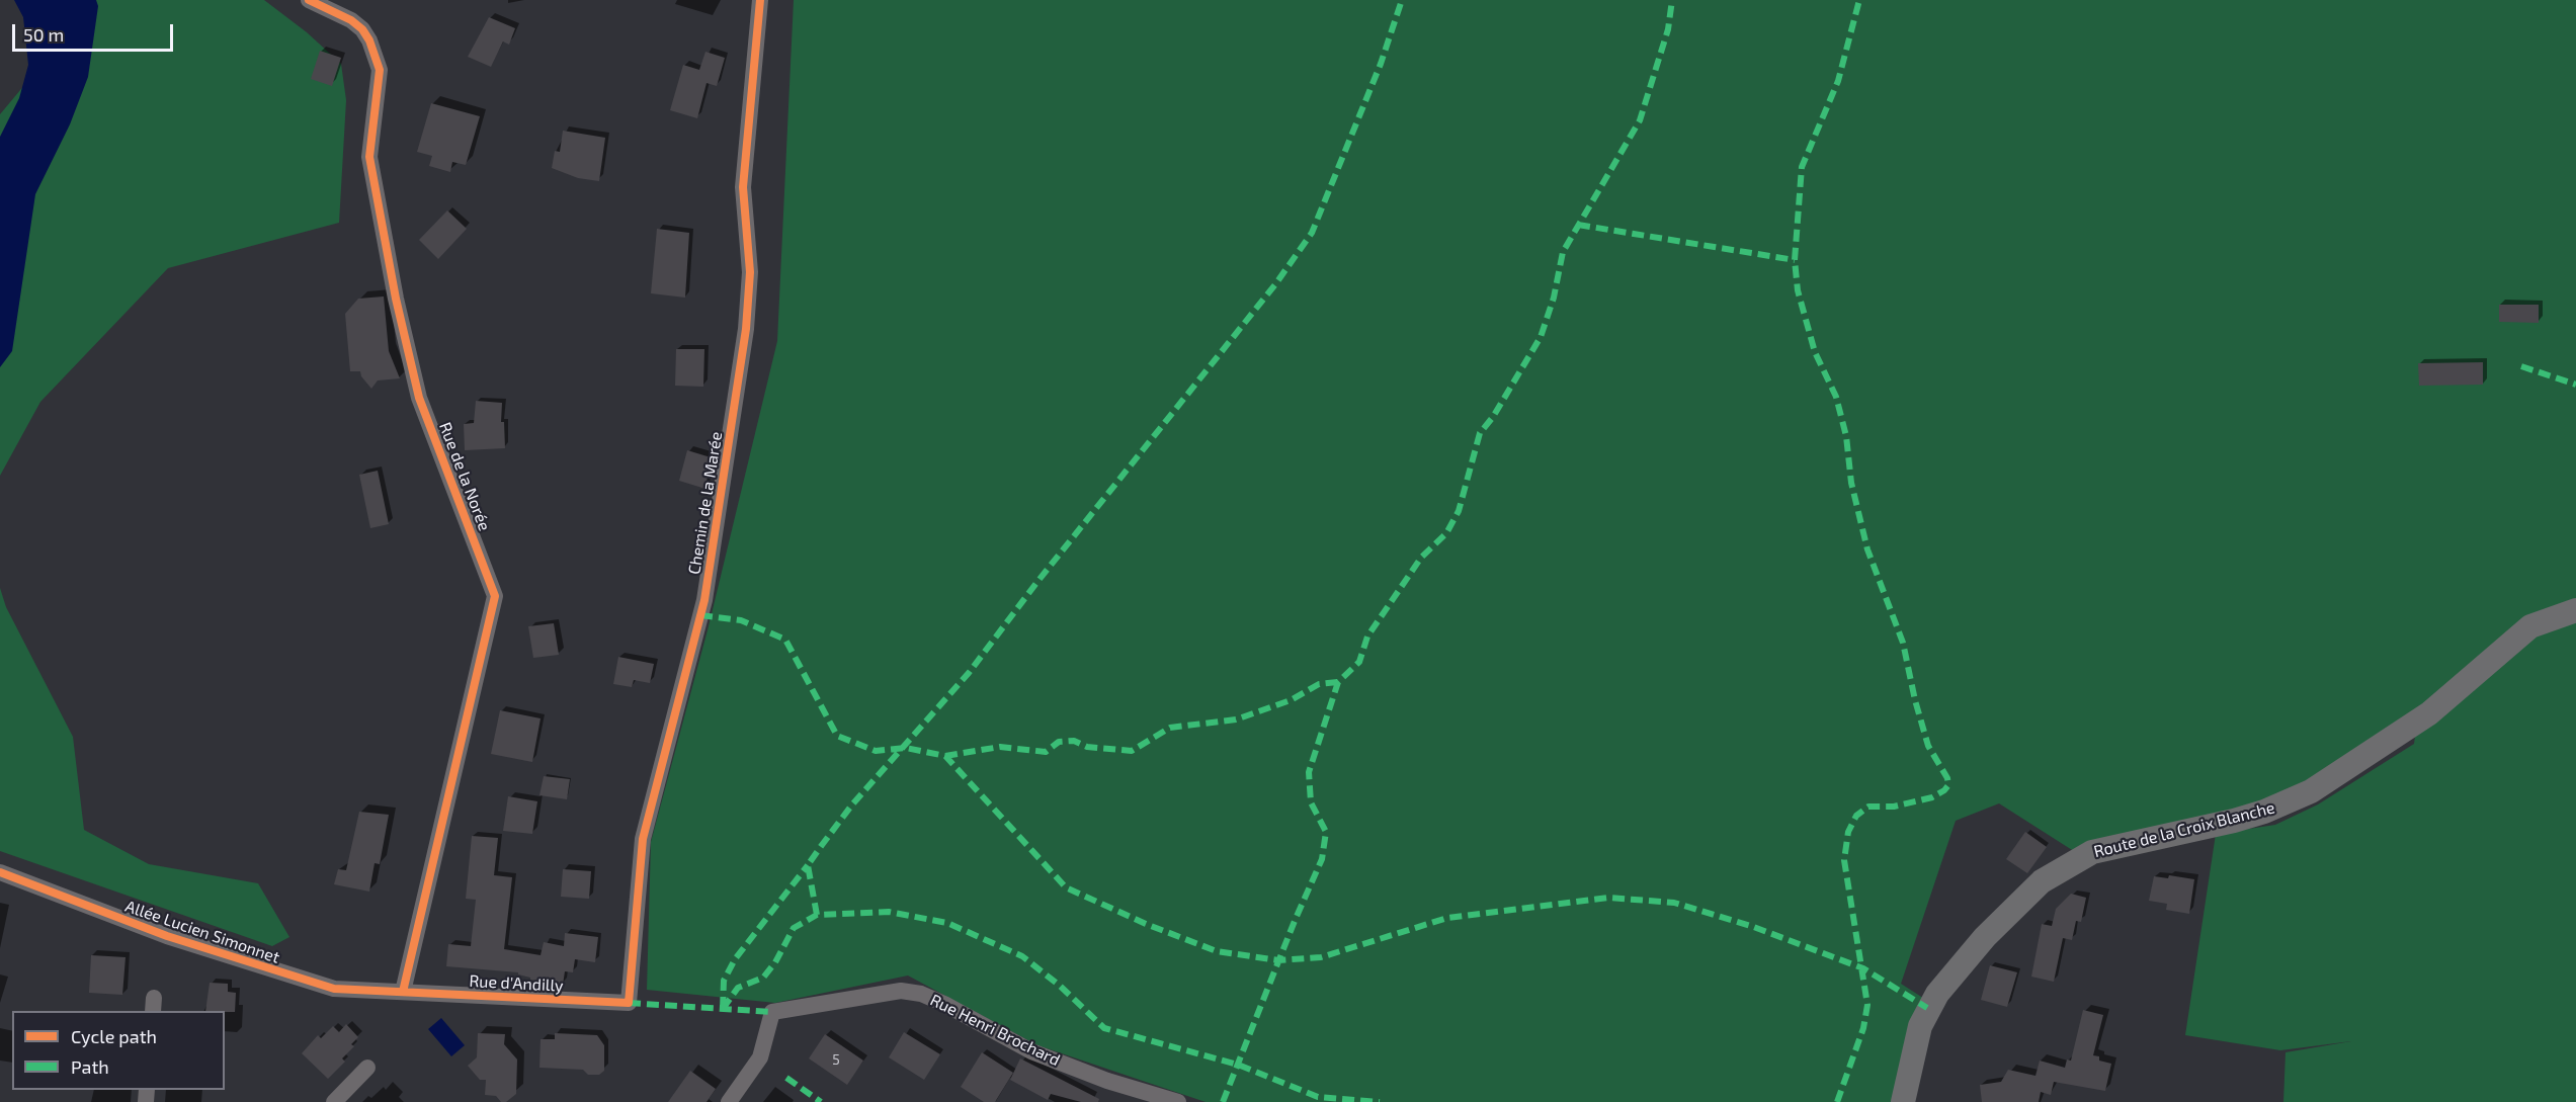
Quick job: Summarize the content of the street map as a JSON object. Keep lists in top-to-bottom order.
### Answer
{
  "streets": {
    "main road": ["Route de la Croix Blanche"],
    "street": [
      "Rue de la Norée",
      "Chemin de la Marée",
      "Allée Lucien Simonnet",
      "Rue d'Andilly",
      "Rue Henri Brochard"
    ]
  },
  "crossings": [
    ["Rue de la Norée", "Allée Lucien Simonnet"],
    ["Rue de la Norée", "Rue d'Andilly"],
    ["Chemin de la Marée", "Rue d'Andilly"],
    ["Allée Lucien Simonnet", "Rue d'Andilly"]
  ],
  "house_numbers": ["5"],
  "legend": ["Cycle path", "Path"],
  "scale_bar": "50 m"
}
